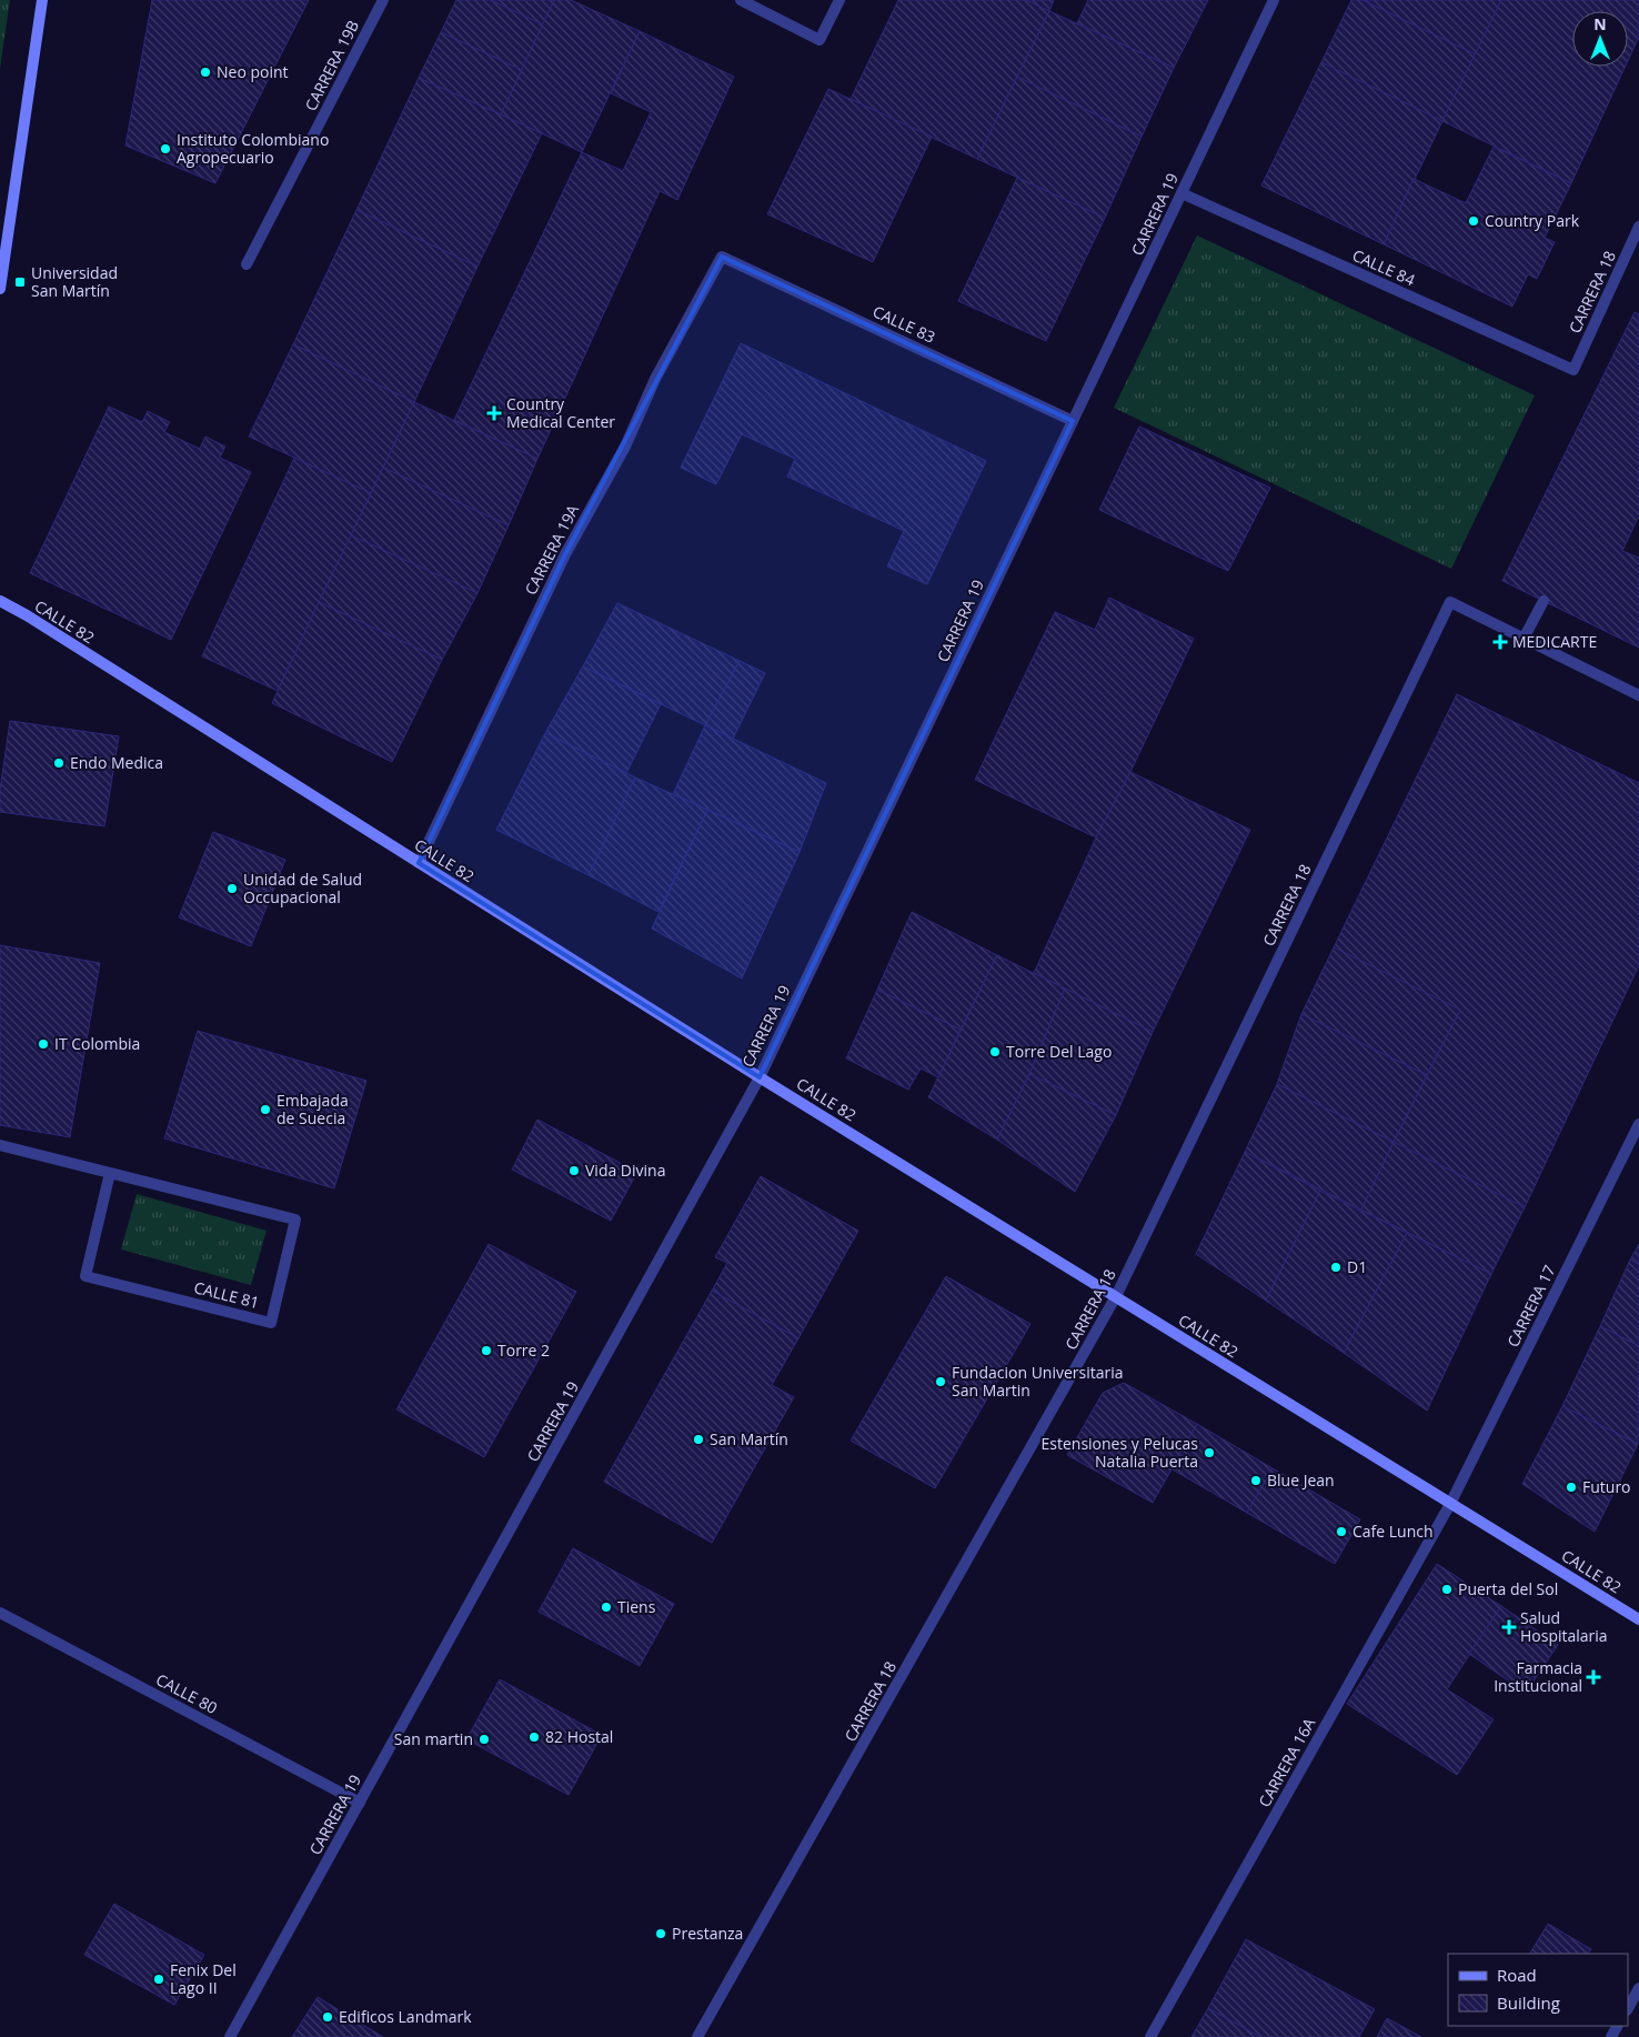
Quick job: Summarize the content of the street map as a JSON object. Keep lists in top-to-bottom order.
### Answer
{
  "streets": {
    "main road": ["CALLE 82"],
    "street": [
      "CARRERA 19B",
      "CARRERA 19",
      "CALLE 84",
      "CARRERA 18",
      "CALLE 83",
      "CARRERA 19A",
      "CALLE 81",
      "CARRERA 17",
      "CALLE 80",
      "CARRERA 16A"
    ]
  },
  "crossings": [
    ["CARRERA 19", "CALLE 84"],
    ["CARRERA 19", "CALLE 83"],
    ["CARRERA 19", "CALLE 82"],
    ["CARRERA 19", "CALLE 80"],
    ["CALLE 84", "CARRERA 18"],
    ["CARRERA 18", "CALLE 82"],
    ["CALLE 83", "CARRERA 19A"],
    ["CARRERA 19A", "CALLE 82"],
    ["CALLE 82", "CARRERA 17"],
    ["CALLE 82", "CARRERA 16A"],
    ["CARRERA 17", "CARRERA 16A"]
  ],
  "places": {
    "other": [
      "Neo point",
      "Instituto Colombiano Agropecuario",
      "Country Park",
      "Endo Medica",
      "Unidad de Salud Occupacional",
      "IT Colombia",
      "Torre Del Lago",
      "Embajada de Suecia",
      "Vida Divina",
      "D1",
      "Torre 2",
      "Fundacion Universitaria San Martin",
      "San Martín",
      "Estensiones y Pelucas Natalia Puerta",
      "Blue Jean",
      "Futuro",
      "Cafe Lunch",
      "Puerta del Sol",
      "Tiens",
      "82 Hostal",
      "San martin",
      "Prestanza",
      "Fenix Del Lago II",
      "Edificos Landmark"
    ],
    "transit": ["Universidad San Martín"],
    "health": [
      "Country Medical Center",
      "MEDICARTE",
      "Salud Hospitalaria",
      "Farmacia Institucional"
    ]
  },
  "legend": ["Road", "Building"],
  "north": "top"
}
